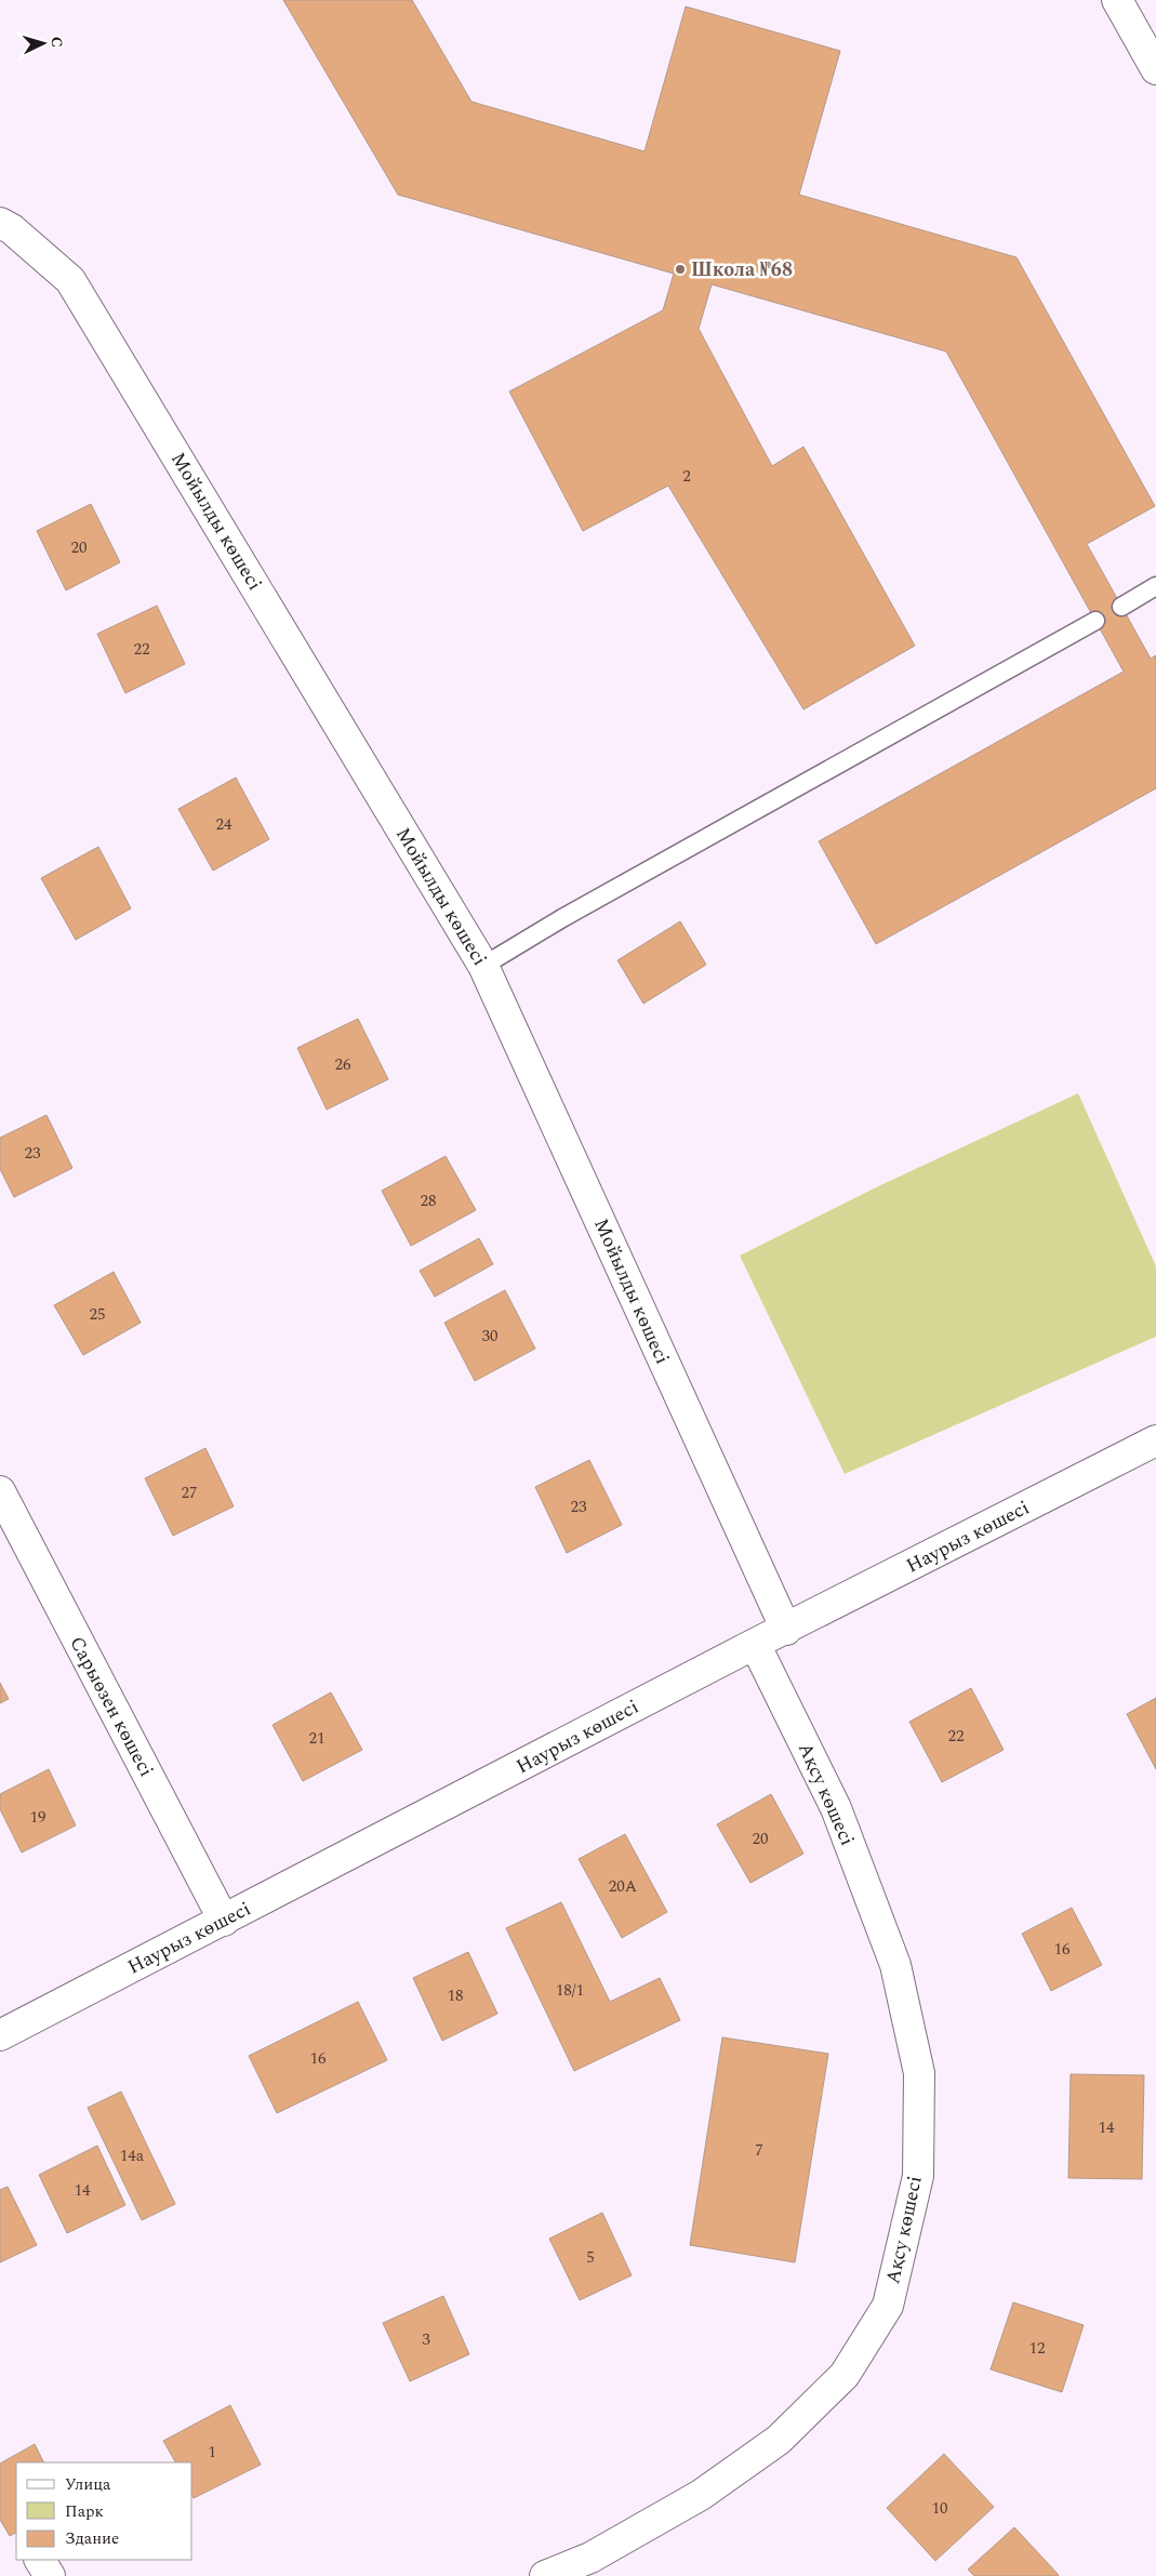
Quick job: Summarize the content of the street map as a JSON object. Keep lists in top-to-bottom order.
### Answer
{
  "streets": {
    "street": [
      "Мойылды көшесі",
      "Наурыз көшесі",
      "Сарыөзен көшесі",
      "Ақсу көшесі"
    ]
  },
  "crossings": [
    ["Мойылды көшесі", "Наурыз көшесі"],
    ["Наурыз көшесі", "Сарыөзен көшесі"],
    ["Наурыз көшесі", "Ақсу көшесі"]
  ],
  "places": ["Школа №68"],
  "house_numbers": [
    "2",
    "20",
    "22",
    "24",
    "26",
    "23",
    "28",
    "25",
    "30",
    "27",
    "23",
    "22",
    "21",
    "19",
    "20",
    "20А",
    "16",
    "18/1",
    "18",
    "16",
    "14",
    "7",
    "14а",
    "14",
    "5",
    "3",
    "12",
    "1",
    "10"
  ],
  "legend": ["Улица", "Парк", "Здание"],
  "north": "right"
}
